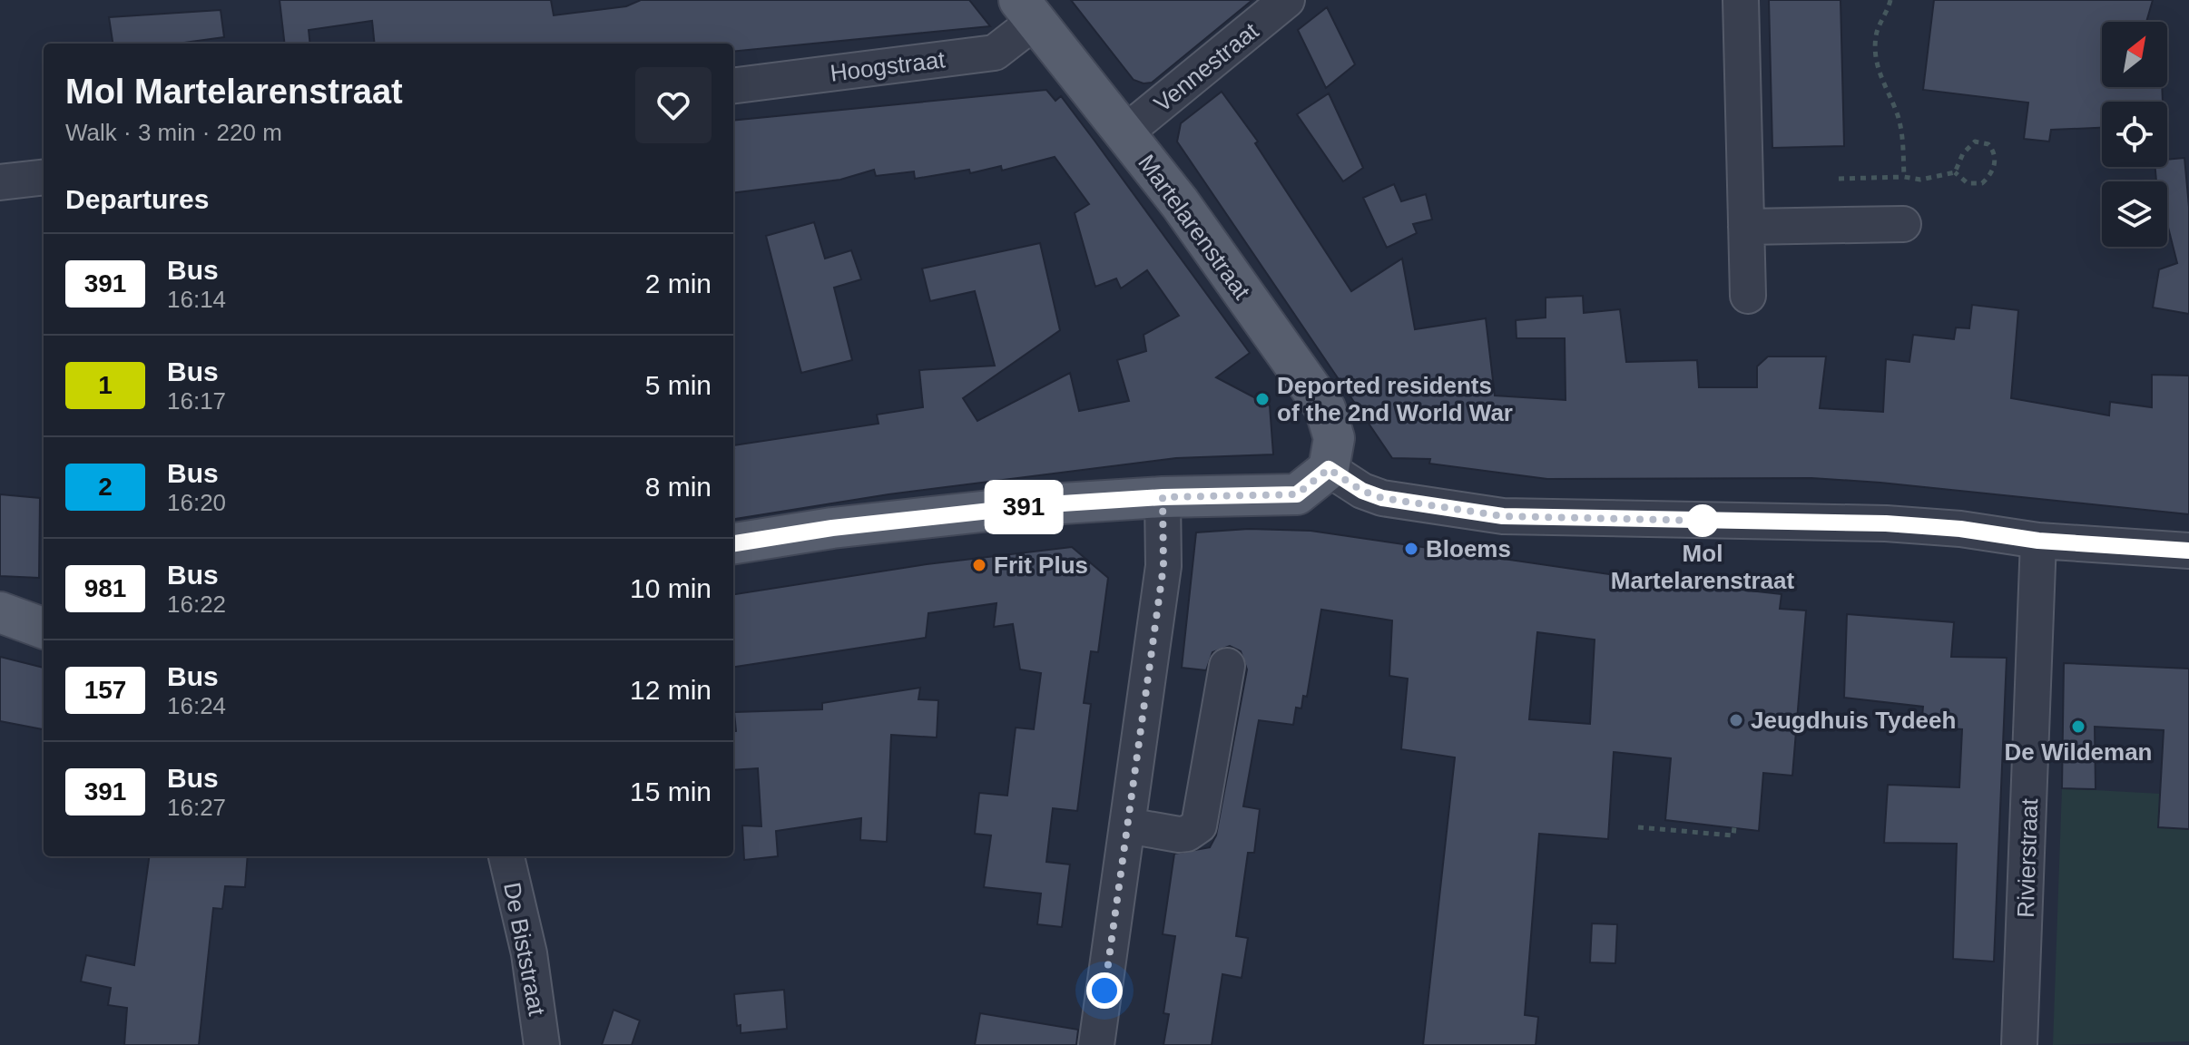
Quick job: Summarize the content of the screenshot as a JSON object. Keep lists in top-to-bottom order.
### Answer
{
  "streets": {
    "main road": ["Martelarenstraat"],
    "street": [
      "Hoogstraat",
      "Vennestraat",
      "Rivierstraat",
      "De Biststraat"
    ]
  },
  "crossings": [
    ["Hoogstraat", "Martelarenstraat"],
    ["Vennestraat", "Martelarenstraat"]
  ],
  "places": [
    "Deported residents of the 2nd World War",
    "Mol Martelarenstraat",
    "Bloems",
    "Frit Plus",
    "Jeugdhuis Tydeeh",
    "De Wildeman"
  ],
  "lines": ["bus line 391"],
  "north": "top right",
  "page": {
    "on_map": "391",
    "heading": [
      ["Mol Martelarenstraat", "Walk · 3 min · 220 m"],
      "Departures"
    ],
    "list": [
      {
        "mark": "391",
        "name": "Bus",
        "note": "16:14",
        "value": "2 min"
      },
      {
        "mark": "1",
        "name": "Bus",
        "note": "16:17",
        "value": "5 min"
      },
      {
        "mark": "2",
        "name": "Bus",
        "note": "16:20",
        "value": "8 min"
      },
      {
        "mark": "981",
        "name": "Bus",
        "note": "16:22",
        "value": "10 min"
      },
      {
        "mark": "157",
        "name": "Bus",
        "note": "16:24",
        "value": "12 min"
      },
      {
        "mark": "391",
        "name": "Bus",
        "note": "16:27",
        "value": "15 min"
      }
    ]
  }
}
